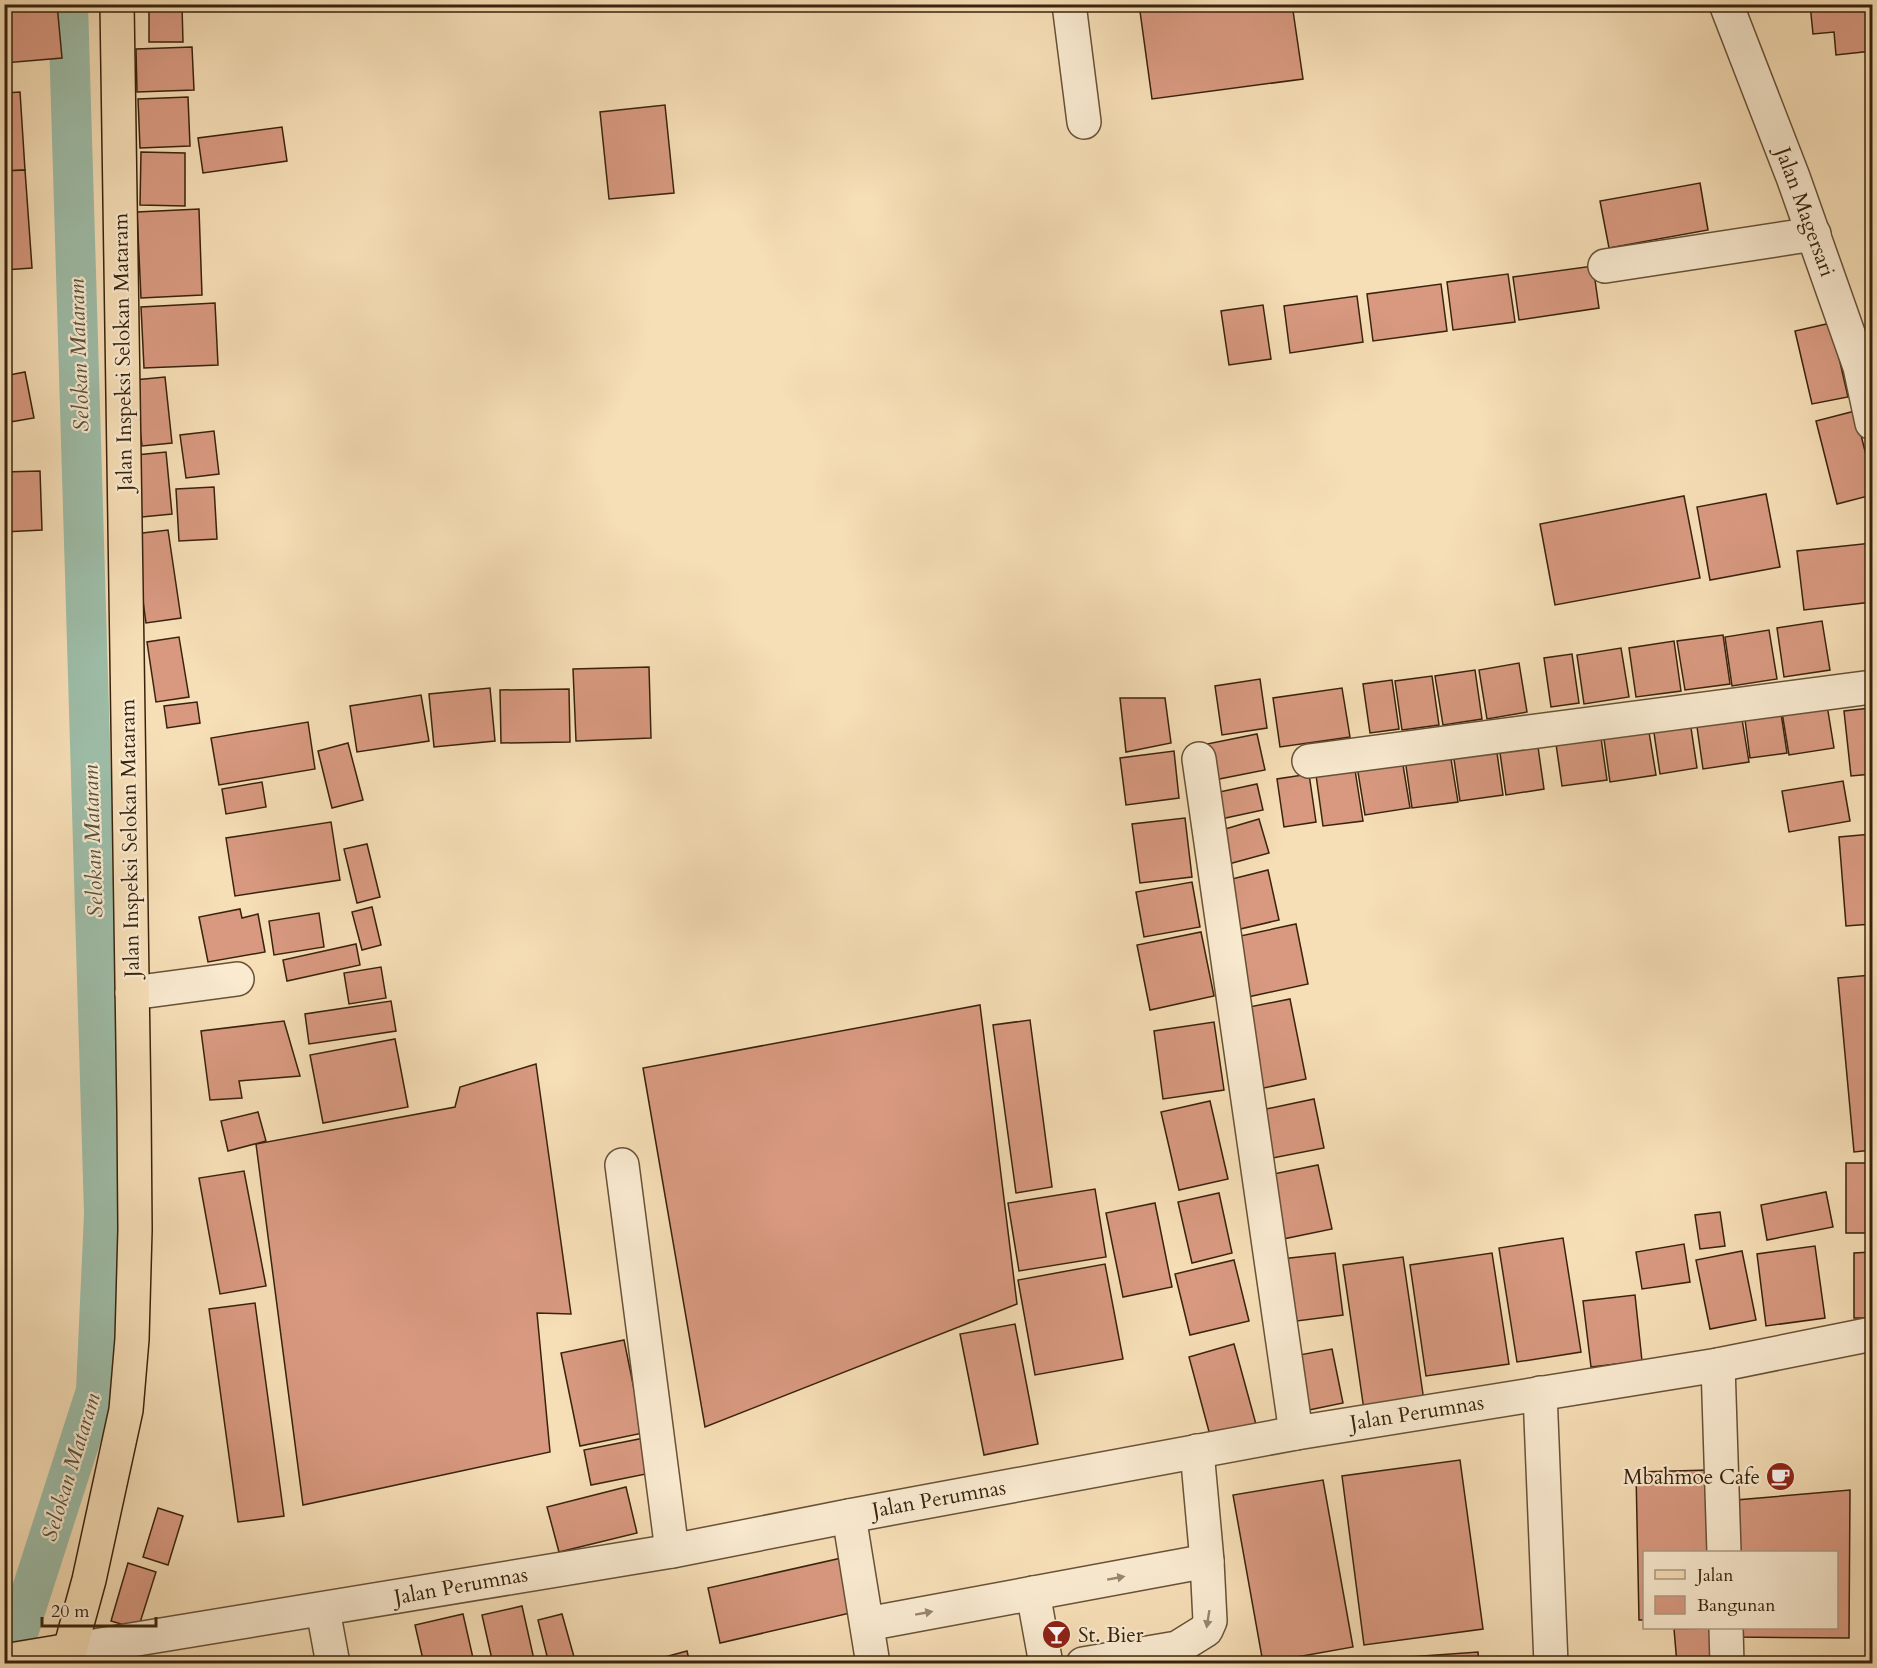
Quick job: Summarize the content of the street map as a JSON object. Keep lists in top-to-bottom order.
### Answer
{
  "streets": {
    "main road": ["Jalan Inspeksi Selokan Mataram", "Jalan Perumnas"],
    "street": ["Jalan Magersari"]
  },
  "crossings": [
    ["Jalan Inspeksi Selokan Mataram", "Jalan Perumnas"]
  ],
  "water": ["Selokan Mataram"],
  "places": {
    "cafe": ["Mbahmoe Cafe"],
    "bar": ["St. Bier"]
  },
  "legend": ["Jalan", "Bangunan"],
  "scale_bar": "20 m"
}
